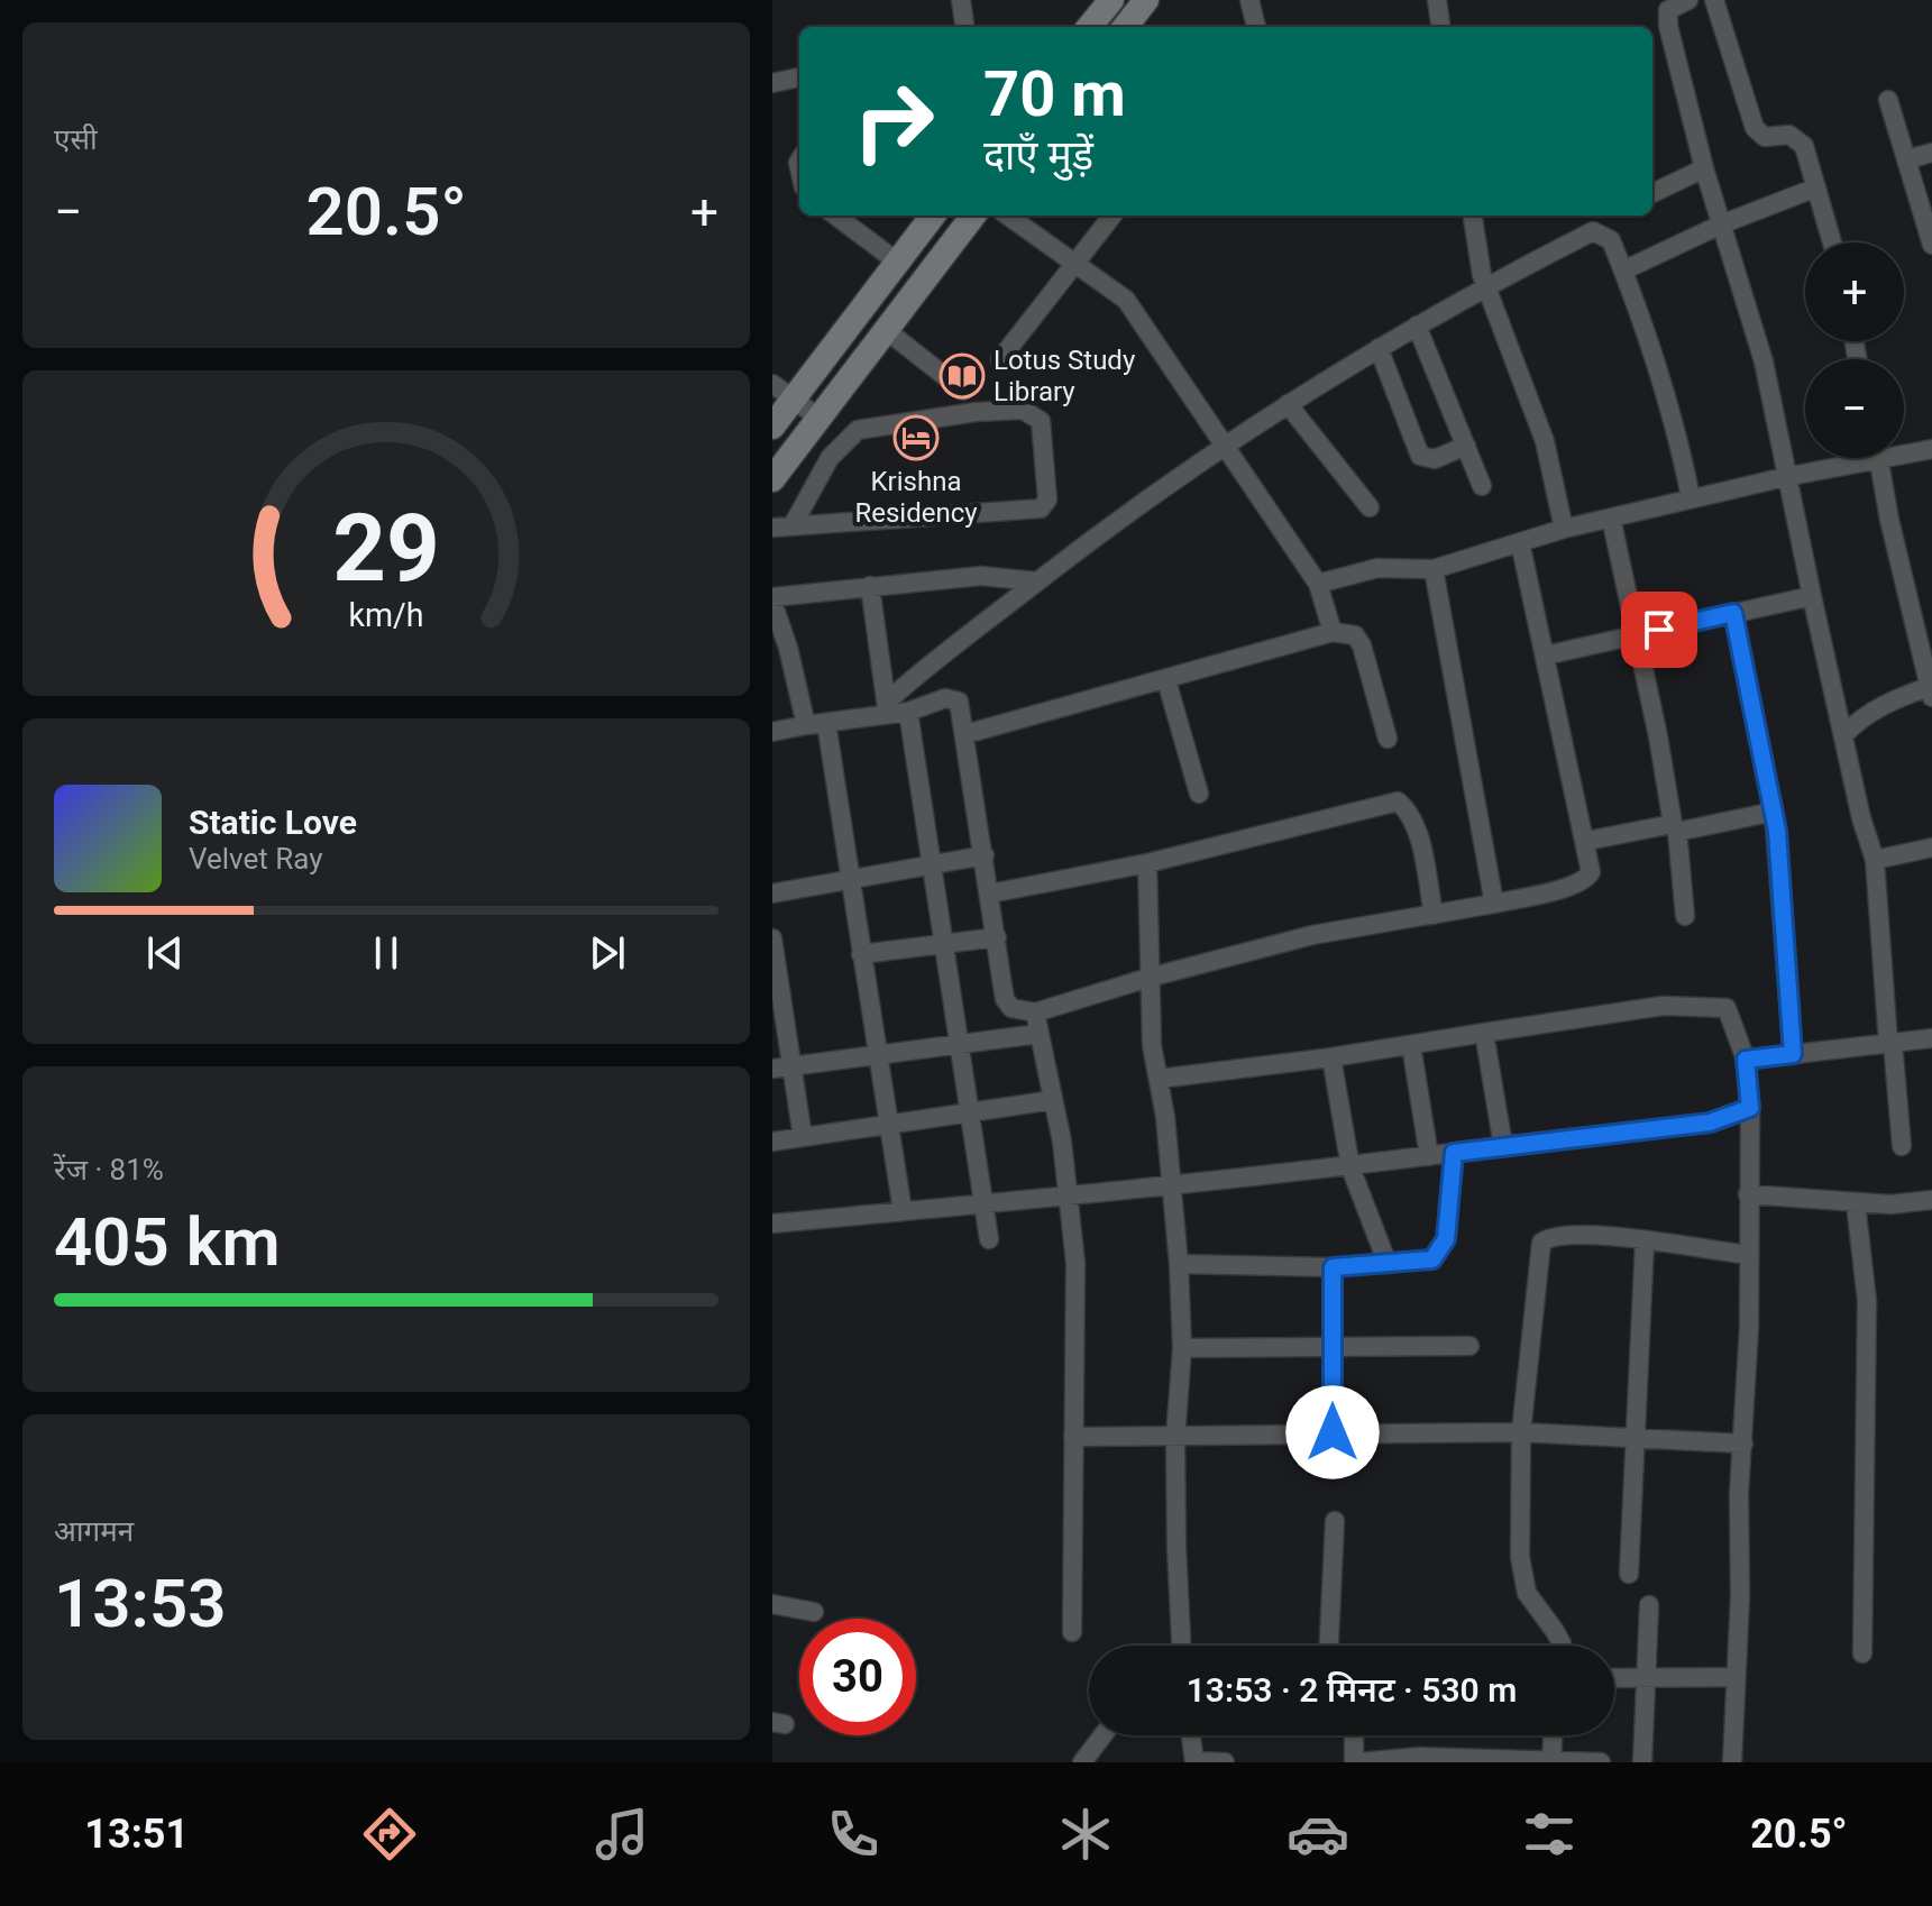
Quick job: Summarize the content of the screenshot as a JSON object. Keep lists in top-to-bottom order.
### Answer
{
  "places": {
    "library": ["Lotus Study Library"],
    "hotel": ["Krishna Residency"]
  },
  "page": {
    "tile": [
      "एसी",
      ["रेंज · 81%", "405 km"],
      ["आगमन", "13:53"]
    ],
    "turn": ["70 m", "दाएँ मुड़ें"],
    "heat": ["−", "20.5°", "+"],
    "map_buttons": ["+", "−"],
    "song": ["Static Love", "Velvet Ray"],
    "limit": "30",
    "trip": "13:53 · 2 मिनट · 530 m",
    "tabs": ["13:51", "20.5°"],
    "gauge": ["29", "km/h"]
  }
}
